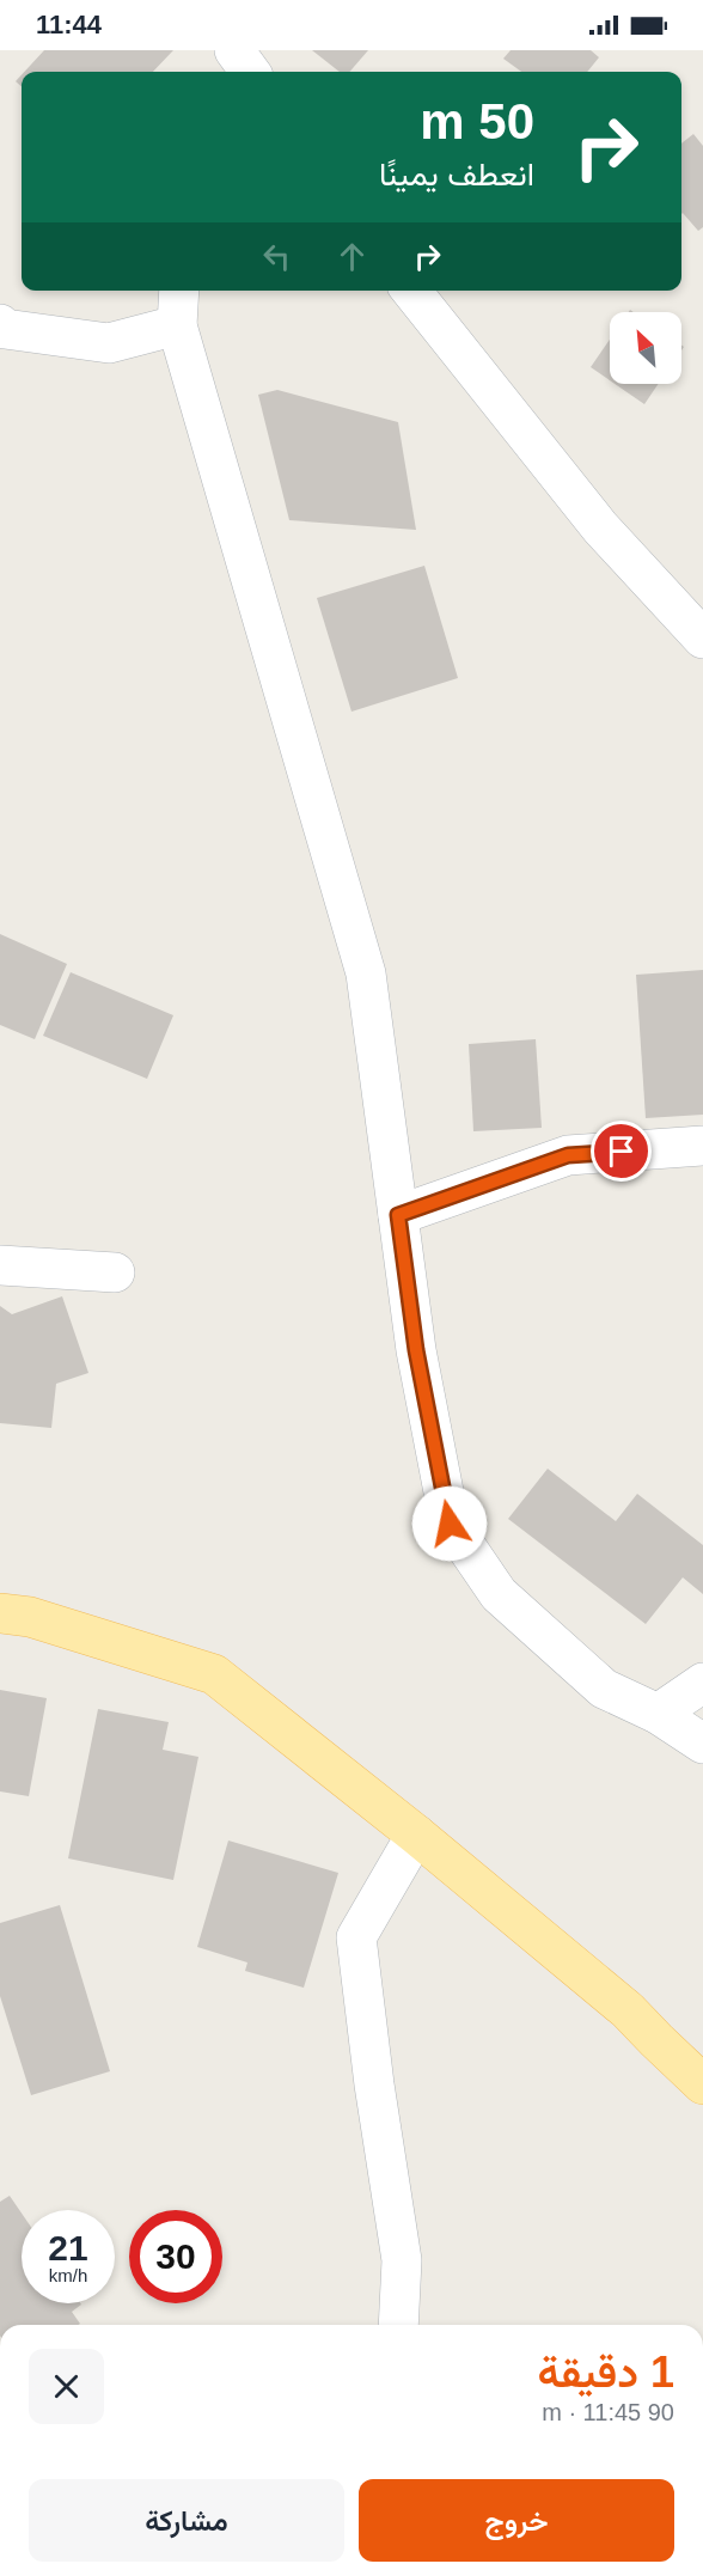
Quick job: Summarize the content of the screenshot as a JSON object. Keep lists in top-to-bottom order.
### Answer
{
  "north": "top left",
  "page": {
    "status": "11:44",
    "turn": ["50 m", "انعطف يمينًا"],
    "speed": "21 km/h",
    "limit": "30",
    "heading": ["1 دقيقة", "90 m · 11:45"],
    "buttons": ["خروج", "مشاركة"]
  }
}
